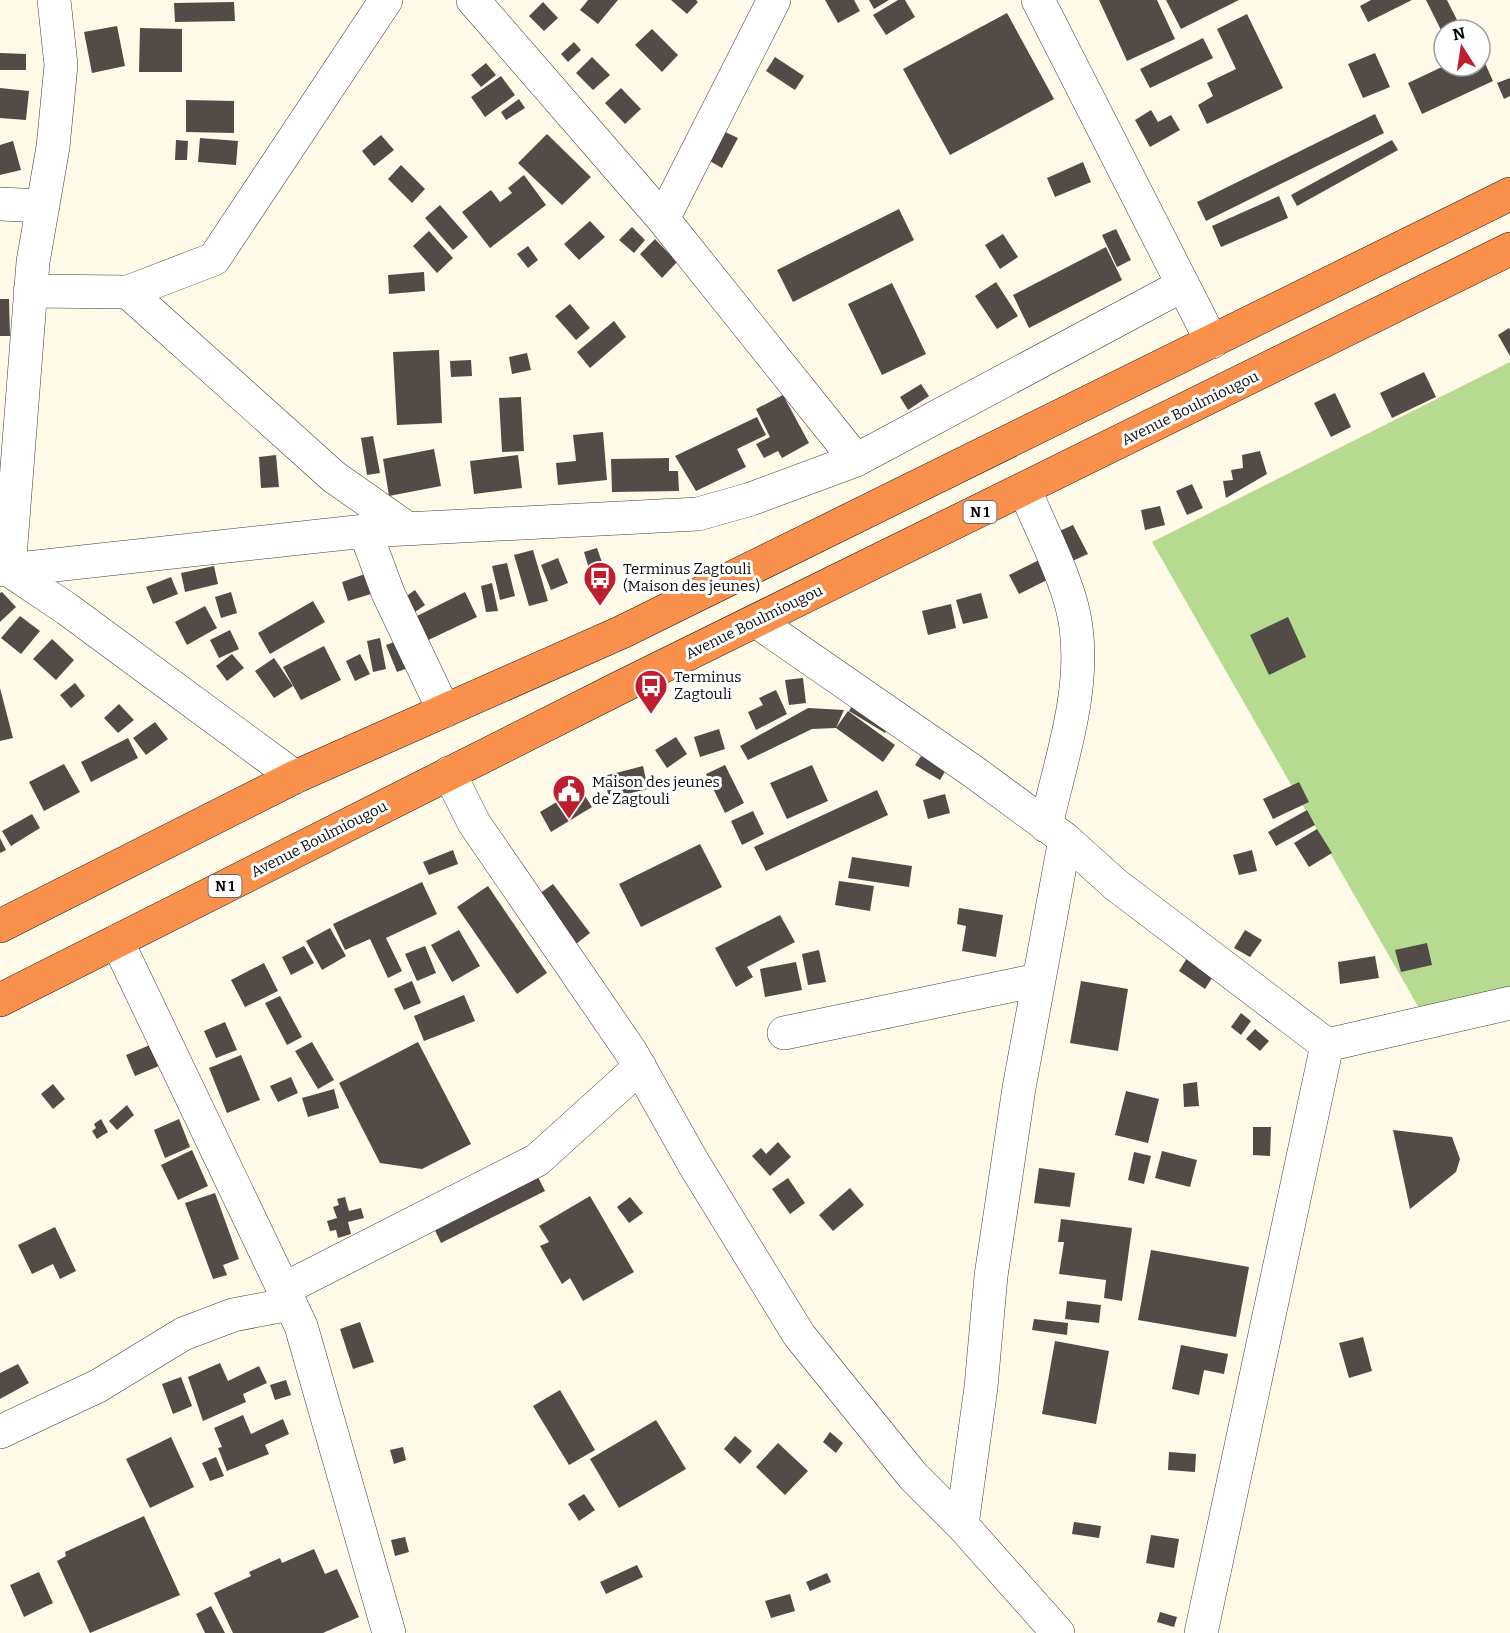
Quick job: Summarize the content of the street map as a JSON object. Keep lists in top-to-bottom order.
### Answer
{
  "streets": {
    "highway": ["Avenue Boulmiougou", "N 1"]
  },
  "places": {
    "bus stop": ["Terminus Zagtouli (Maison des jeunes)", "Terminus Zagtouli"],
    "public building": ["Maison des jeunes de Zagtouli"]
  },
  "north": "top"
}
